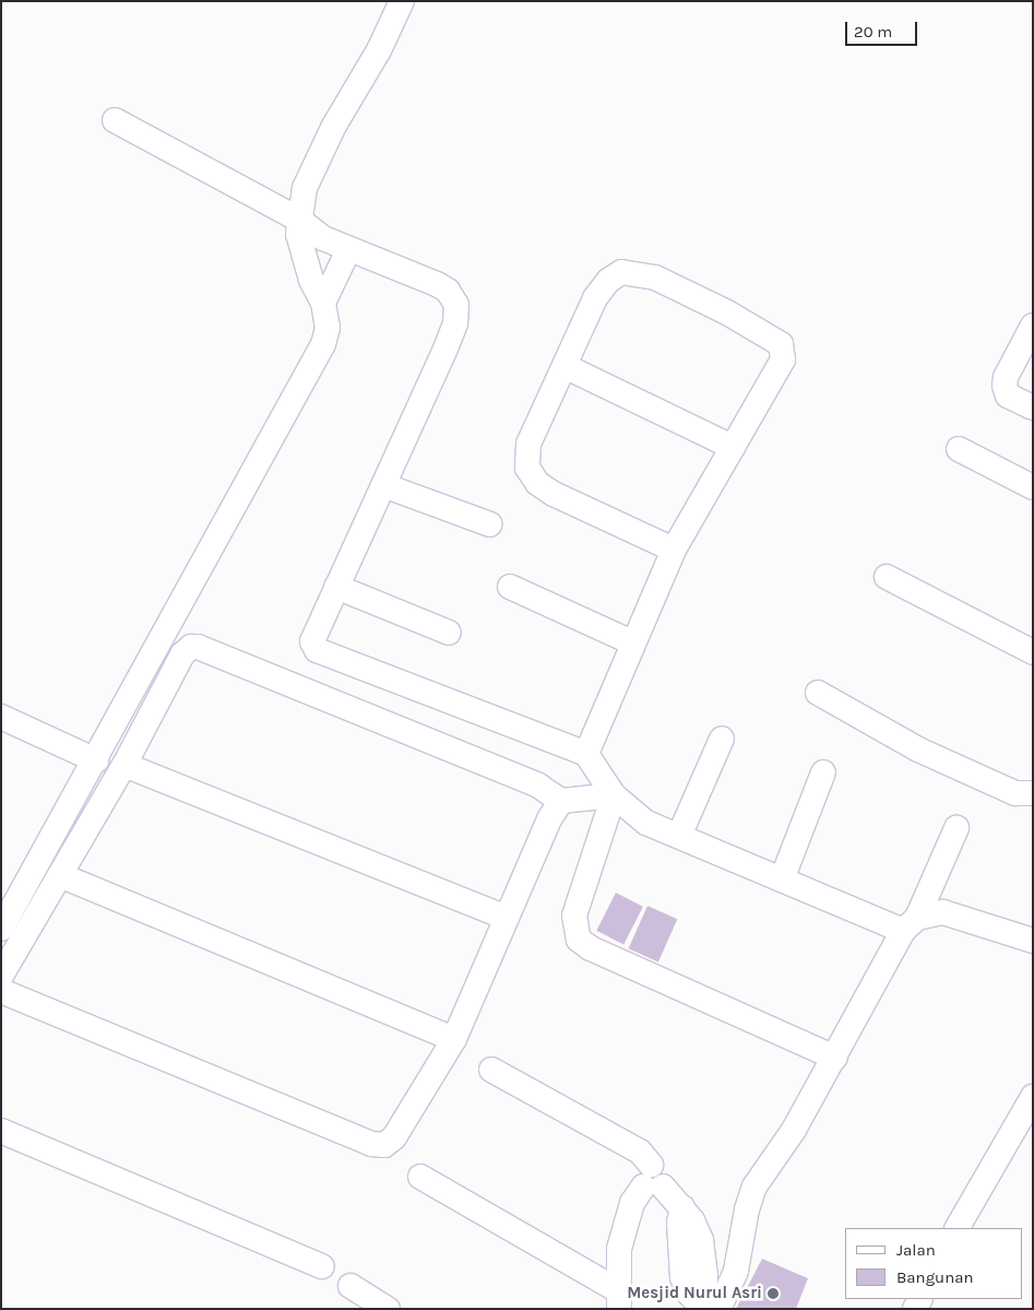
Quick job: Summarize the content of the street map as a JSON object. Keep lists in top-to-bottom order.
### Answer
{
  "places": ["Mesjid Nurul Asri"],
  "legend": ["Jalan", "Bangunan"],
  "scale_bar": "20 m"
}
